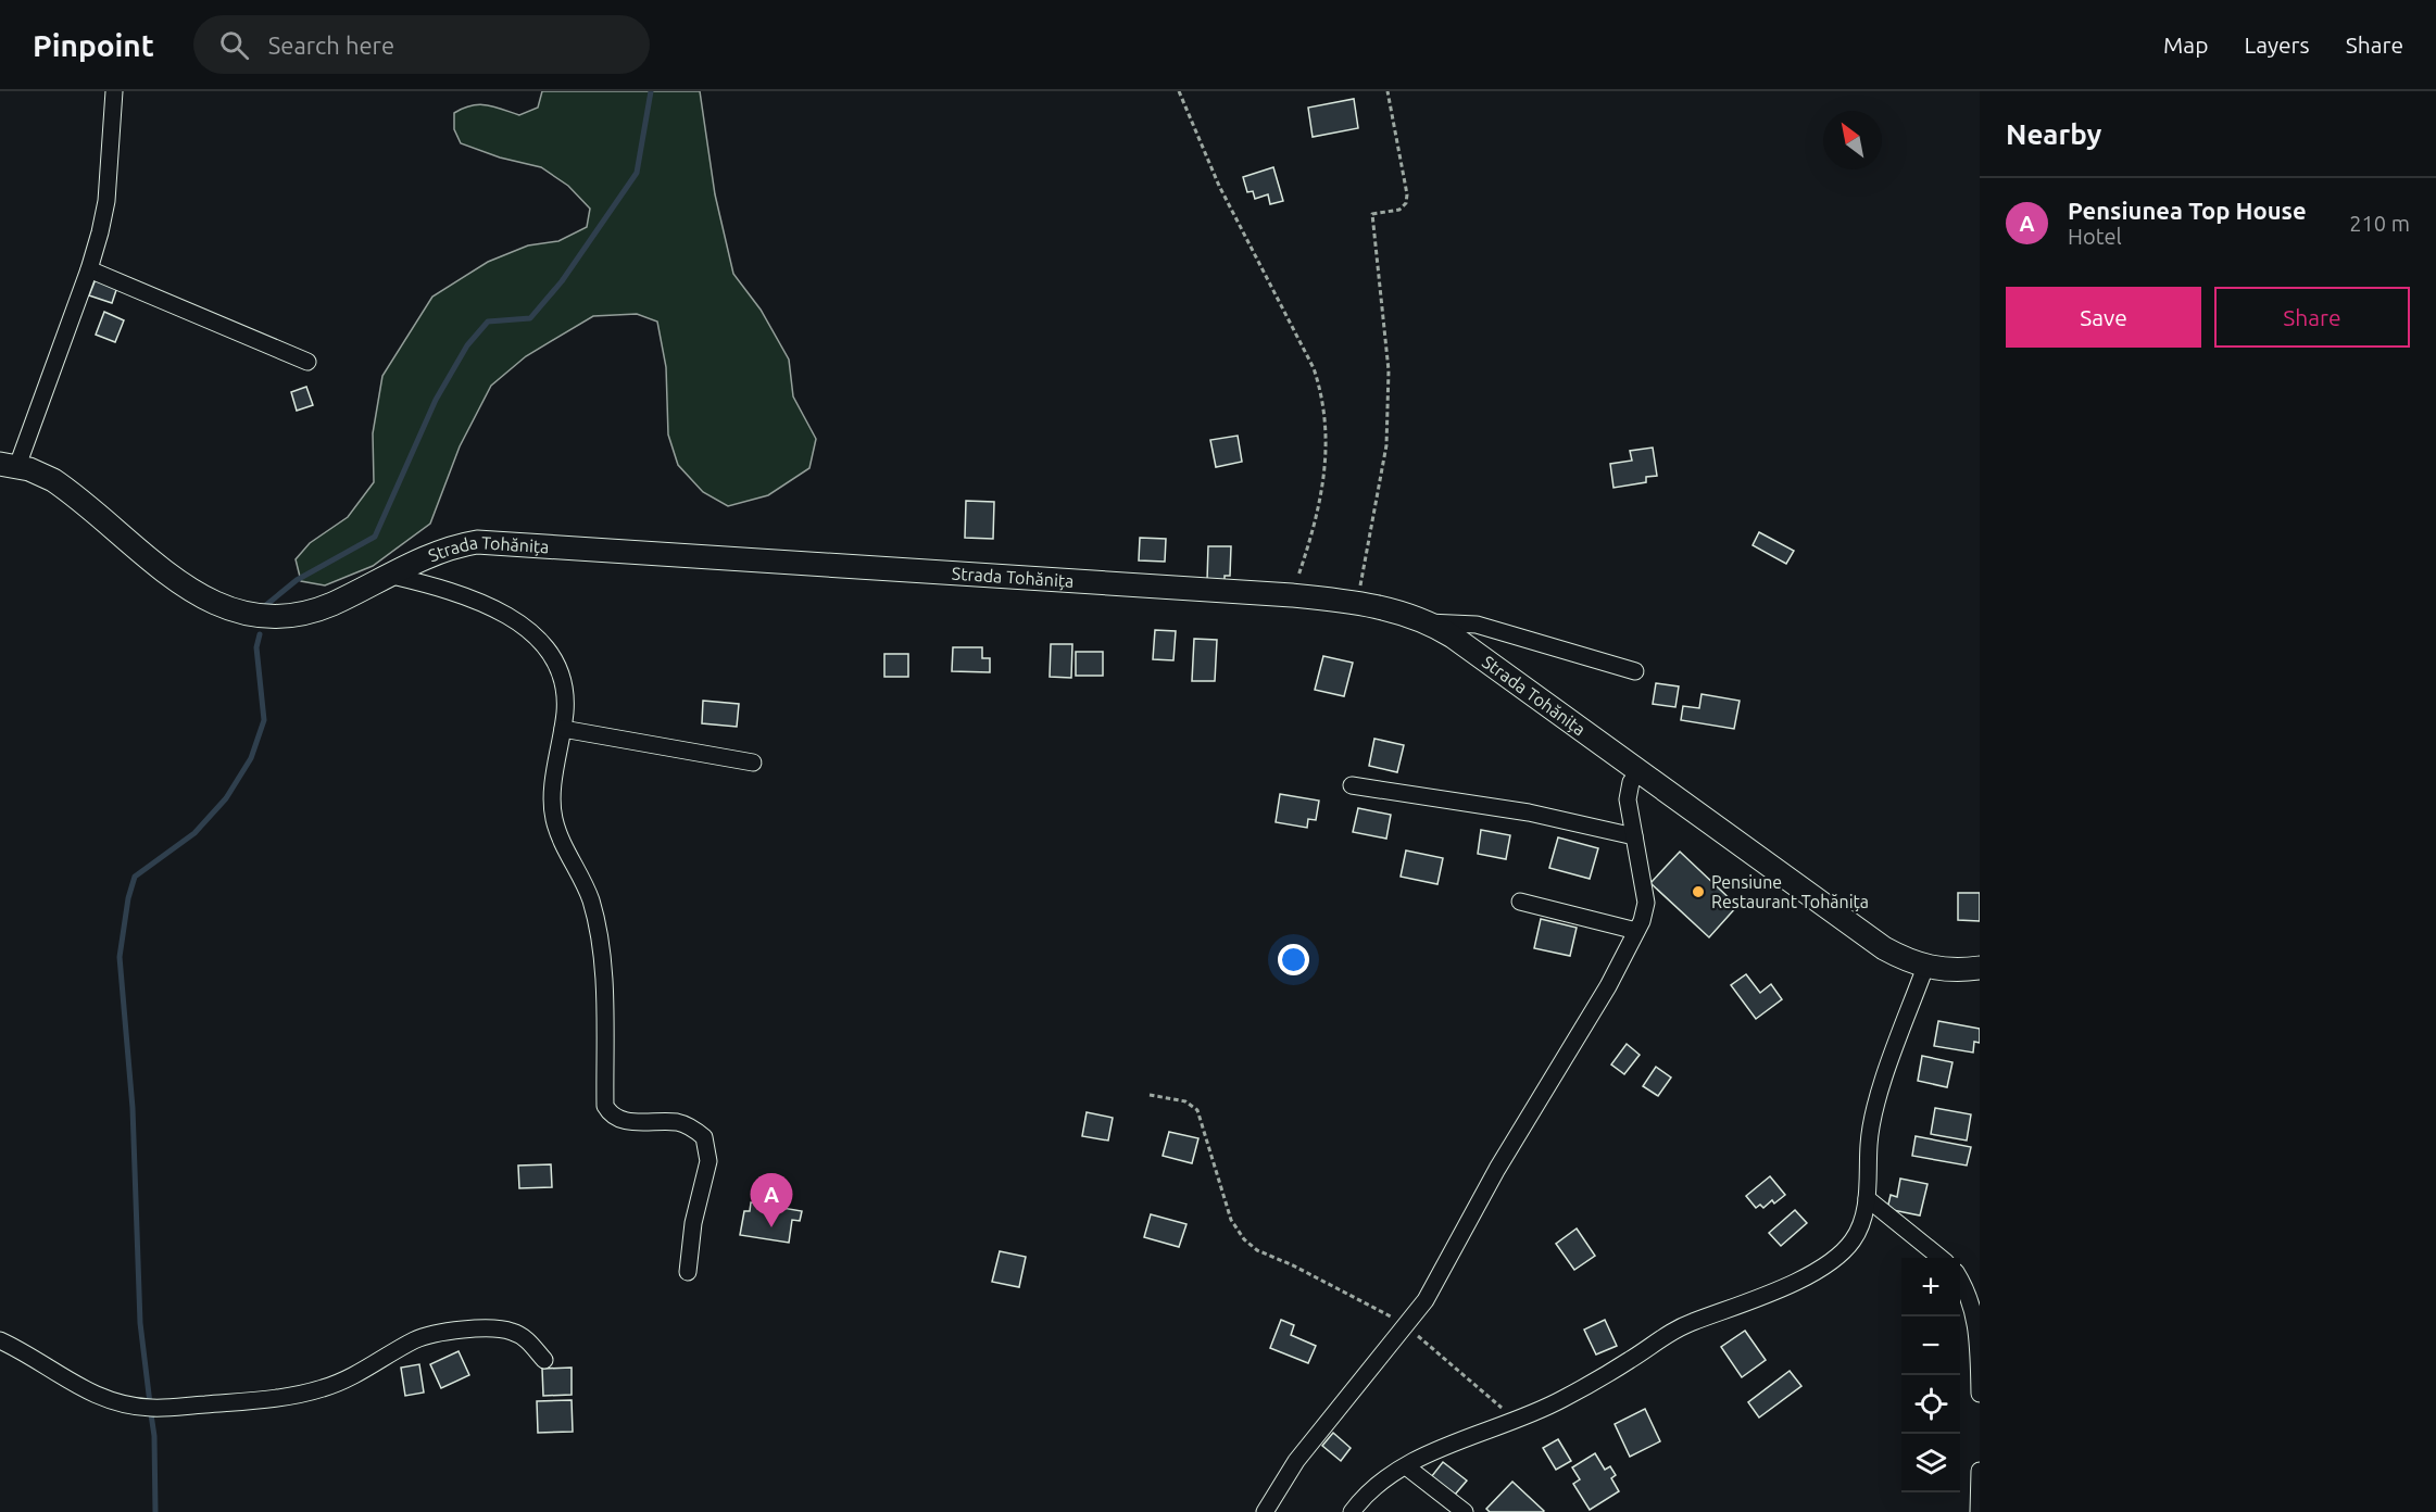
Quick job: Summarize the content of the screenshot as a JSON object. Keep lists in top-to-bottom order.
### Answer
{
  "streets": {
    "main road": ["Strada Tohănița"]
  },
  "places": ["Pensiune Restaurant Tohănița"],
  "north": "top left",
  "page": {
    "header": "Pinpoint",
    "search": "Search here",
    "nav": ["Map", "Layers", "Share"],
    "heading": "Nearby",
    "list": [
      {
        "mark": "A",
        "name": "Pensiunea Top House",
        "note": "Hotel",
        "value": "210 m"
      }
    ],
    "buttons": ["Save", "Share"],
    "pins": "A",
    "map_buttons": ["+", "−"]
  }
}
